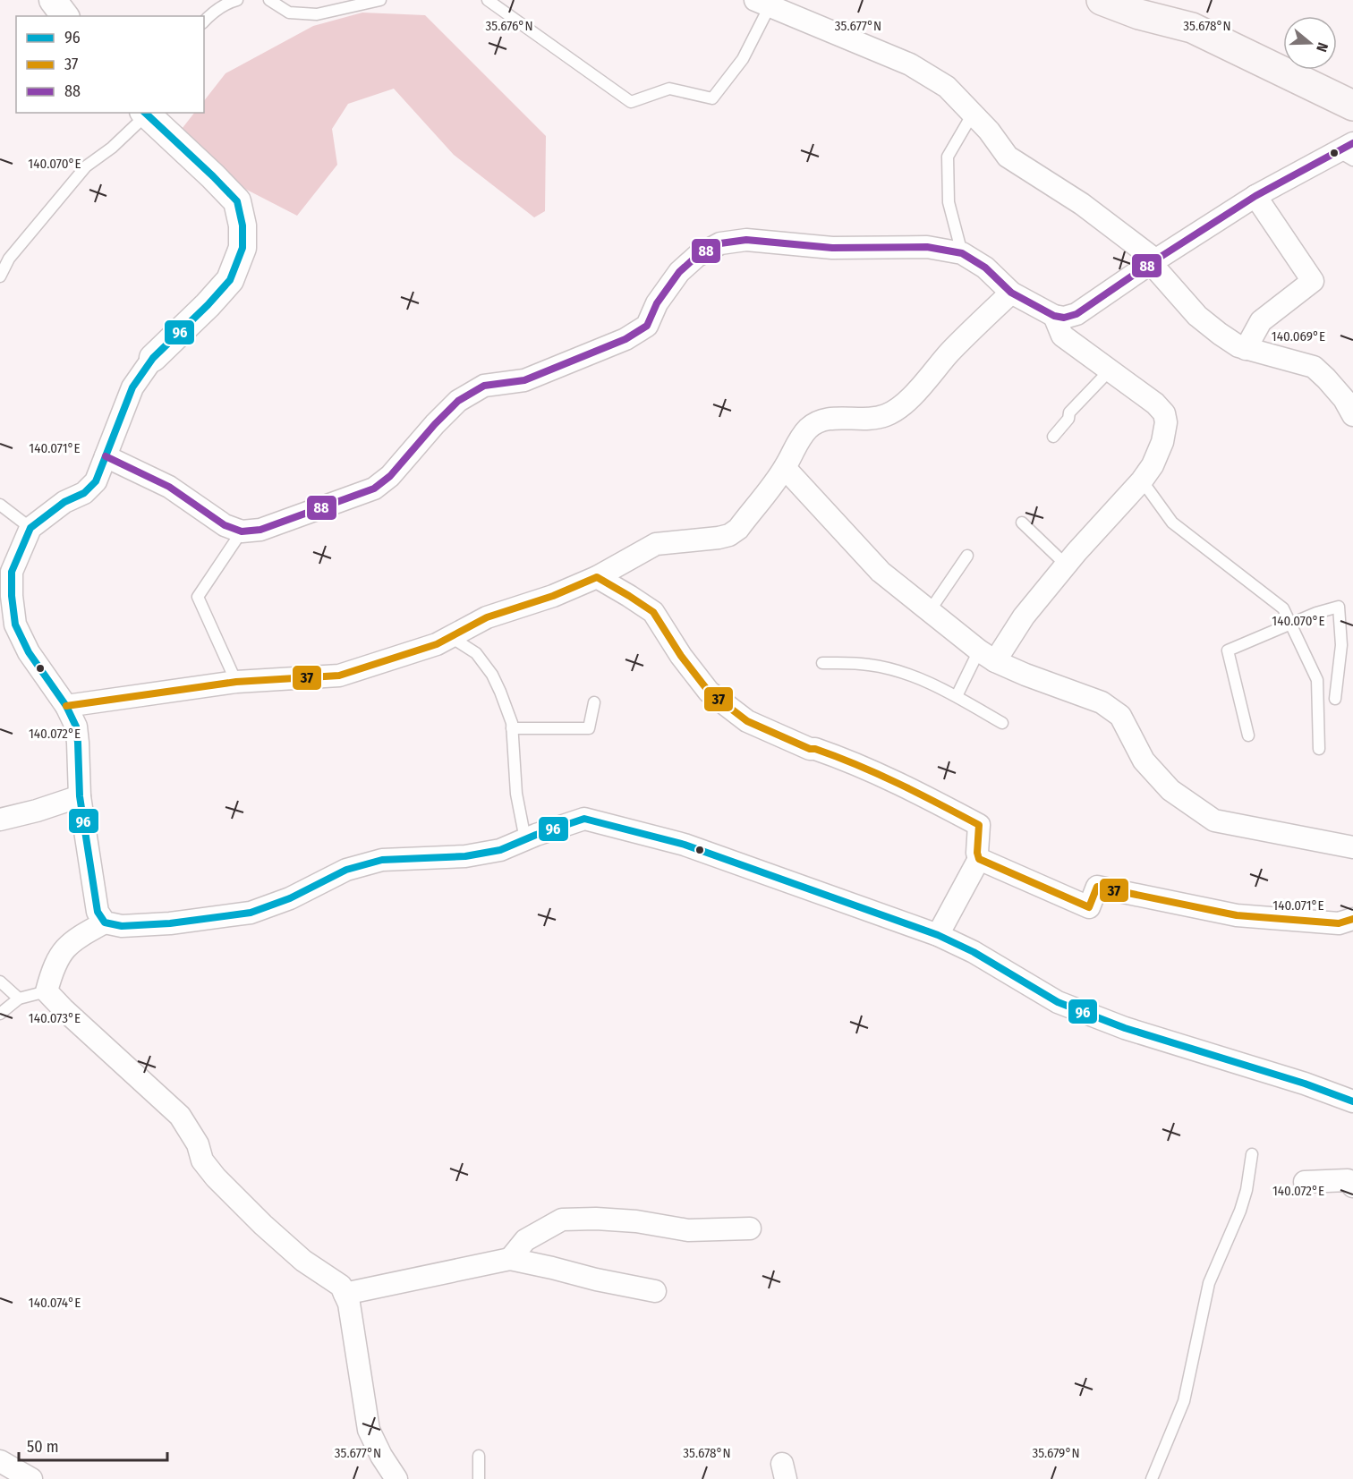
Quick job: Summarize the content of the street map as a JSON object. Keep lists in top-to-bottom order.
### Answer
{
  "lines": ["transit line 96", "transit line 88", "transit line 37"],
  "legend": ["96", "37", "88"],
  "scale_bar": "50 m",
  "north": "right",
  "coordinates": [
    "35.676°N",
    "35.677°N",
    "35.678°N",
    "140.070°E",
    "140.069°E",
    "140.071°E",
    "140.072°E",
    "140.073°E",
    "140.074°E",
    "35.679°N"
  ]
}
